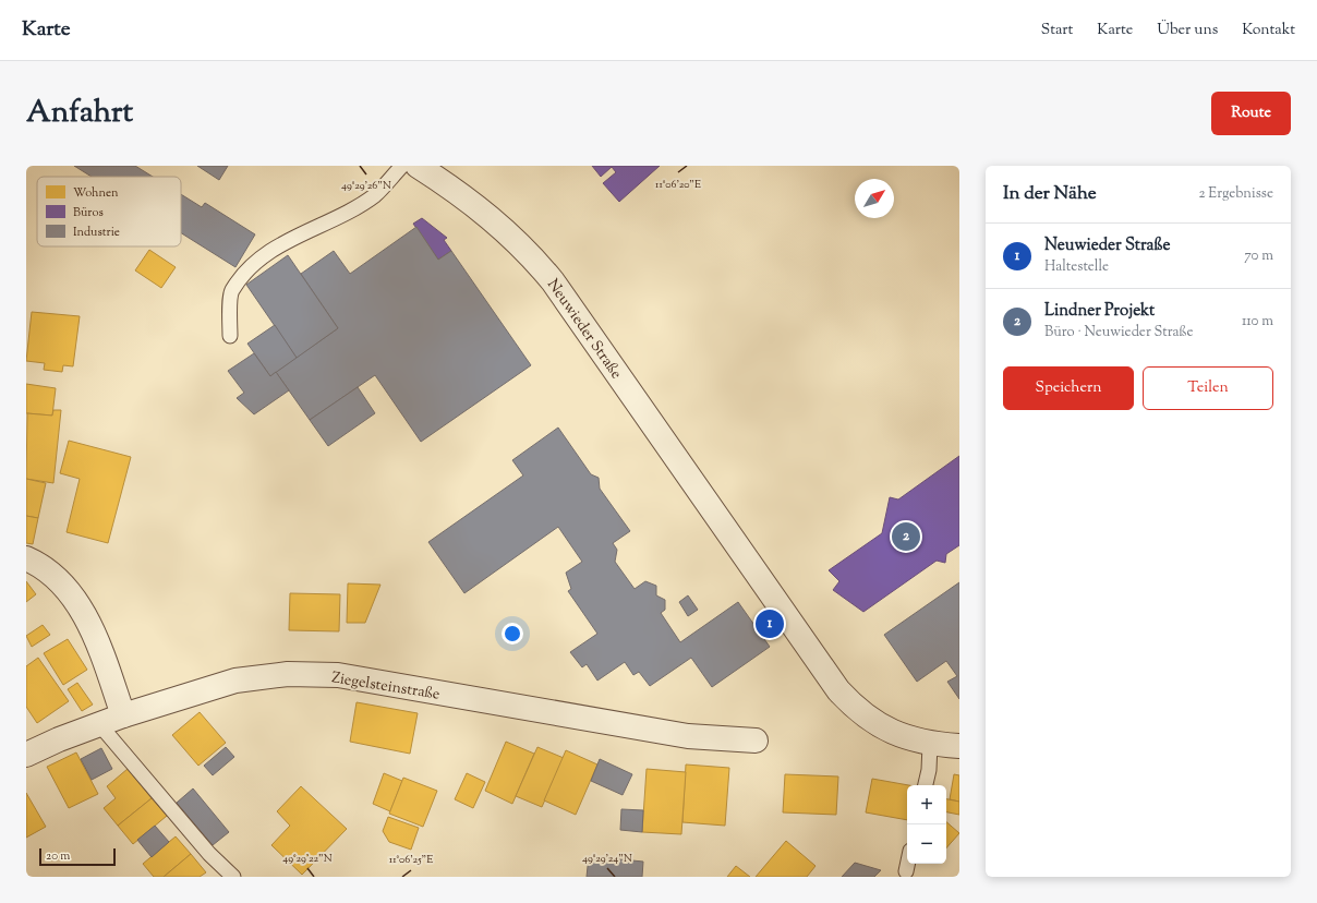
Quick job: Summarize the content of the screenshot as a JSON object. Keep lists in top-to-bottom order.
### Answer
{
  "streets": {
    "street": ["Neuwieder Straße", "Ziegelsteinstraße"]
  },
  "legend": ["Wohnen", "Büros", "Industrie"],
  "scale_bar": "20 m",
  "north": "top right",
  "page": {
    "header": "Karte",
    "nav": [
      "Start",
      "Karte",
      "Über uns",
      "Kontakt"
    ],
    "title": "Anfahrt",
    "buttons": [
      "Route",
      ["Speichern", "Teilen"]
    ],
    "heading": ["In der Nähe", "2 Ergebnisse"],
    "list": [
      {
        "mark": "1",
        "name": "Neuwieder Straße",
        "note": "Haltestelle",
        "value": "70 m"
      },
      {
        "mark": "2",
        "name": "Lindner Projekt",
        "note": "Büro · Neuwieder Straße",
        "value": "110 m"
      }
    ],
    "pins": ["2", "1"],
    "map_buttons": ["+", "−"],
    "scale": "20 m"
  },
  "coordinates": [
    "11°06'20\"E",
    "49°29'26\"N",
    "49°29'22\"N",
    "49°29'24\"N",
    "11°06'25\"E"
  ]
}
